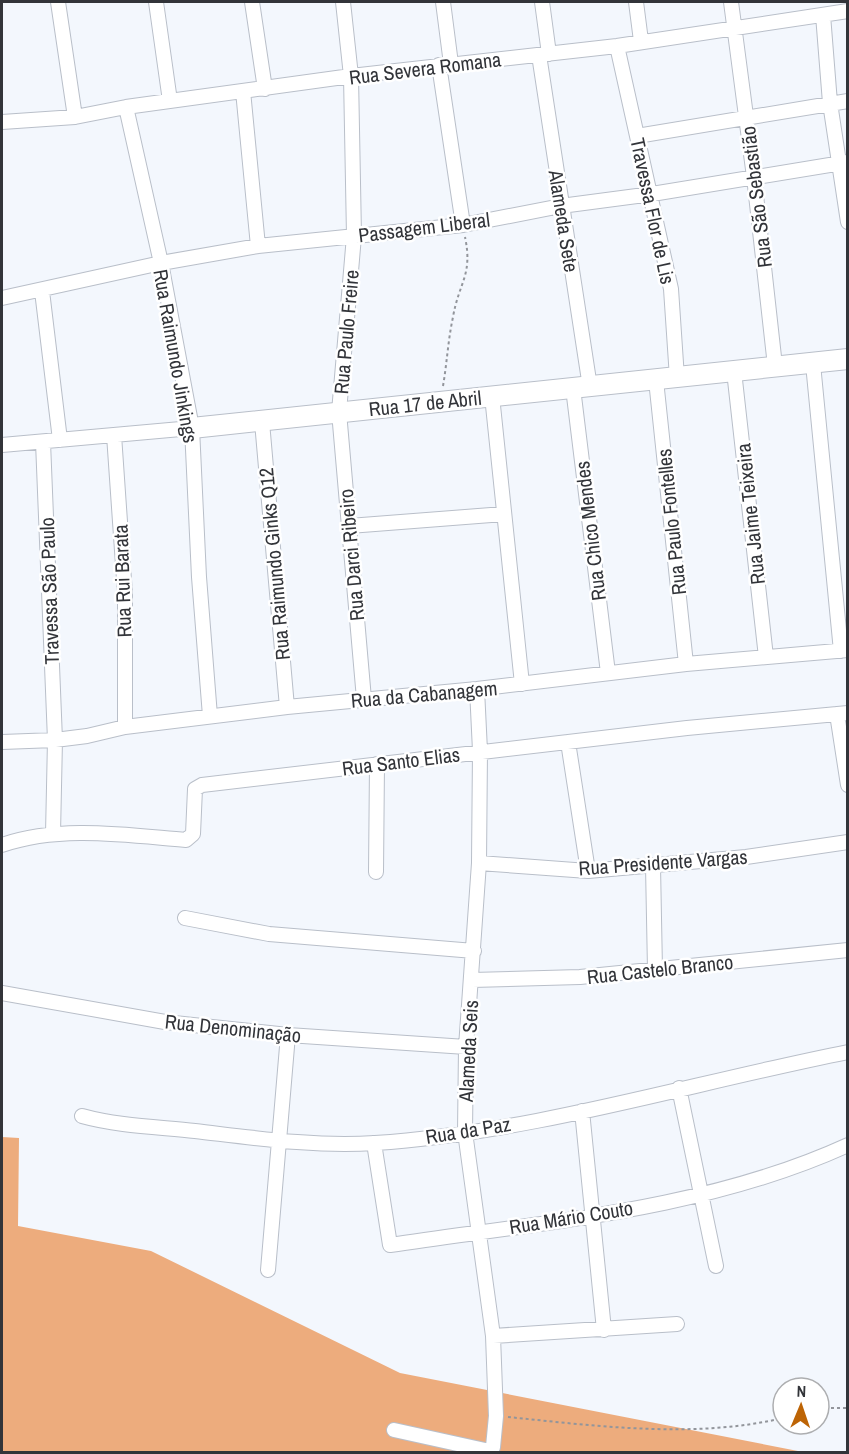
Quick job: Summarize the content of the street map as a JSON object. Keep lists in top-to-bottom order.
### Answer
{
  "streets": {
    "street": [
      "Rua Severa Romana",
      "Rua São Sebastião",
      "Travessa Flor de Lis",
      "Alameda Sete",
      "Passagem Liberal",
      "Rua Paulo Freire",
      "Rua Raimundo Jinkings",
      "Rua 17 de Abril",
      "Rua Jaime Teixeira",
      "Rua Paulo Fontelles",
      "Rua Chico Mendes",
      "Rua Darci Ribeiro",
      "Rua Raimundo Ginks Q12",
      "Rua Rui Barata",
      "Travessa São Paulo",
      "Rua da Cabanagem",
      "Rua Santo Elias",
      "Rua Presidente Vargas",
      "Rua Castelo Branco",
      "Rua Denominação",
      "Alameda Seis",
      "Rua da Paz",
      "Rua Mário Couto"
    ]
  },
  "crossings": [
    ["Rua Severa Romana", "Rua São Sebastião"],
    ["Rua Severa Romana", "Travessa Flor de Lis"],
    ["Rua Severa Romana", "Alameda Sete"],
    ["Rua Severa Romana", "Rua Paulo Freire"],
    ["Rua Severa Romana", "Rua Raimundo Jinkings"],
    ["Rua São Sebastião", "Passagem Liberal"],
    ["Rua São Sebastião", "Rua 17 de Abril"],
    ["Travessa Flor de Lis", "Passagem Liberal"],
    ["Travessa Flor de Lis", "Rua 17 de Abril"],
    ["Alameda Sete", "Passagem Liberal"],
    ["Alameda Sete", "Rua 17 de Abril"],
    ["Alameda Sete", "Rua Chico Mendes"],
    ["Passagem Liberal", "Rua Paulo Freire"],
    ["Passagem Liberal", "Rua Raimundo Jinkings"],
    ["Rua Paulo Freire", "Rua 17 de Abril"],
    ["Rua Paulo Freire", "Rua Darci Ribeiro"],
    ["Rua Raimundo Jinkings", "Rua 17 de Abril"],
    ["Rua Raimundo Jinkings", "Rua da Cabanagem"],
    ["Rua 17 de Abril", "Rua Jaime Teixeira"],
    ["Rua 17 de Abril", "Rua Paulo Fontelles"],
    ["Rua 17 de Abril", "Rua Chico Mendes"],
    ["Rua 17 de Abril", "Rua Darci Ribeiro"],
    ["Rua 17 de Abril", "Rua Raimundo Ginks Q12"],
    ["Rua 17 de Abril", "Rua Rui Barata"],
    ["Rua 17 de Abril", "Travessa São Paulo"],
    ["Rua Jaime Teixeira", "Rua da Cabanagem"],
    ["Rua Paulo Fontelles", "Rua da Cabanagem"],
    ["Rua Chico Mendes", "Rua da Cabanagem"],
    ["Rua Darci Ribeiro", "Rua da Cabanagem"],
    ["Rua Raimundo Ginks Q12", "Rua da Cabanagem"],
    ["Rua Rui Barata", "Rua da Cabanagem"],
    ["Travessa São Paulo", "Rua da Cabanagem"],
    ["Travessa São Paulo", "Rua Santo Elias"],
    ["Rua da Cabanagem", "Alameda Seis"],
    ["Rua Santo Elias", "Alameda Seis"],
    ["Rua Presidente Vargas", "Alameda Seis"],
    ["Rua Castelo Branco", "Alameda Seis"],
    ["Rua Denominação", "Alameda Seis"],
    ["Alameda Seis", "Rua da Paz"],
    ["Alameda Seis", "Rua Mário Couto"],
    ["Rua da Paz", "Rua Mário Couto"]
  ],
  "north": "top"
}
